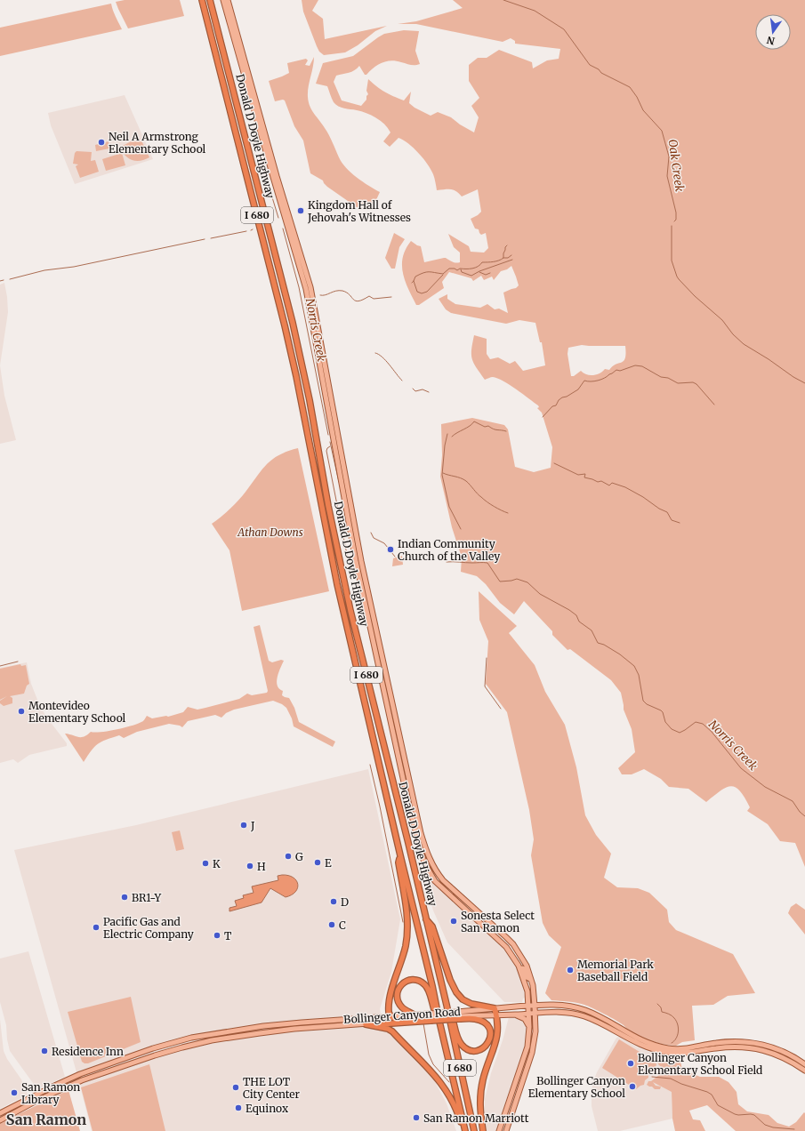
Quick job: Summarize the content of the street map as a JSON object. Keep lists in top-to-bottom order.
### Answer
{
  "streets": {
    "highway": ["Donald D Doyle Highway", "I 680"],
    "main road": ["Bollinger Canyon Road"]
  },
  "districts": ["San Ramon"],
  "water": ["Oak Creek", "Norris Creek"],
  "parks": ["Athan Downs"],
  "places": [
    "Neil A Armstrong Elementary School",
    "Kingdom Hall of Jehovah's Witnesses",
    "Indian Community Church of the Valley",
    "Montevideo Elementary School",
    "J",
    "G",
    "E",
    "K",
    "H",
    "BR1-Y",
    "D",
    "Sonesta Select San Ramon",
    "C",
    "Pacific Gas and Electric Company",
    "T",
    "Memorial Park Baseball Field",
    "Residence Inn",
    "Bollinger Canyon Elementary School Field",
    "Bollinger Canyon Elementary School",
    "THE LOT City Center",
    "San Ramon Library",
    "Equinox",
    "San Ramon Marriott"
  ],
  "north": "bottom"
}
